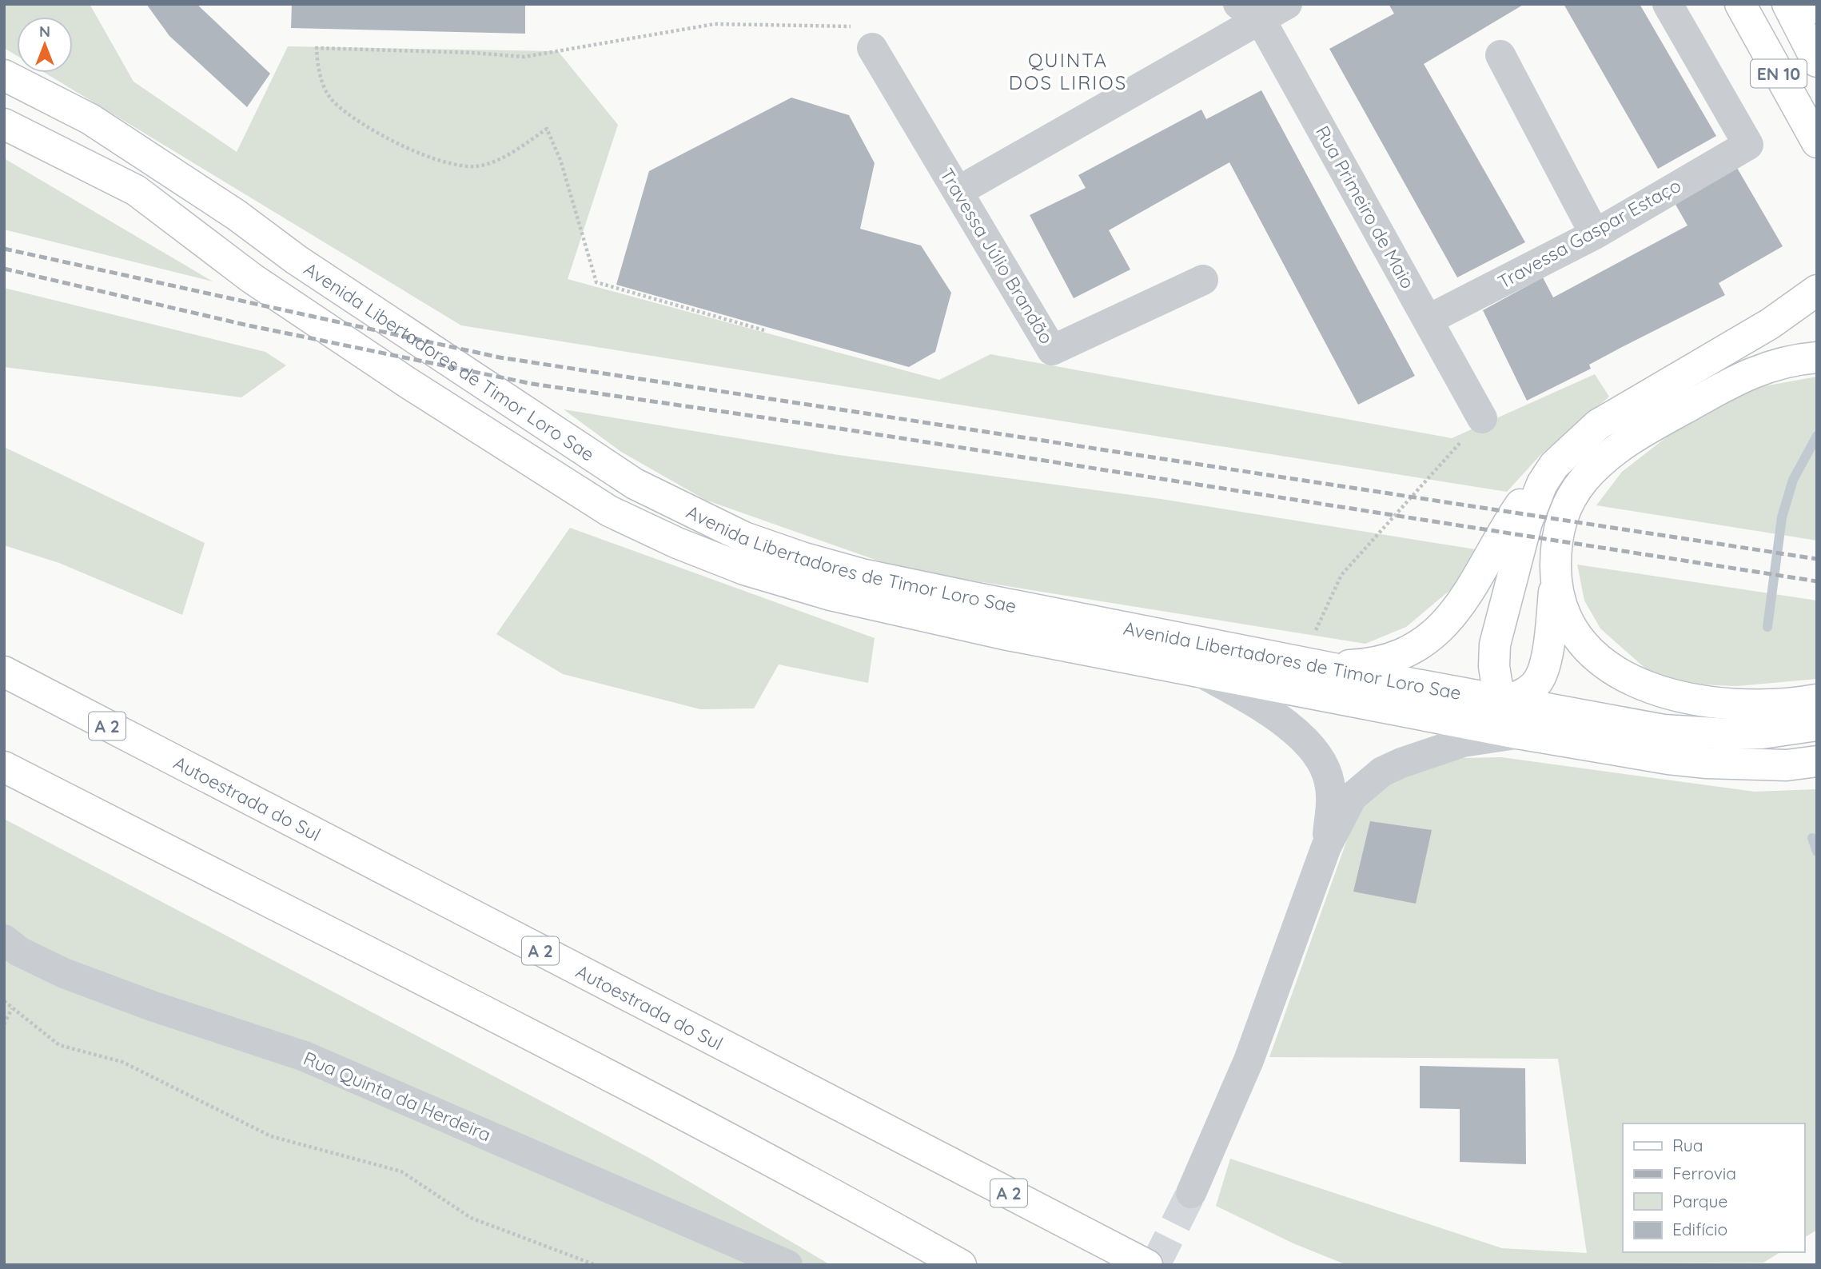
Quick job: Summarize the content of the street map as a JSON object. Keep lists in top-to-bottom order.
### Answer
{
  "streets": {
    "main road": [
      "EN 10",
      "Avenida Libertadores de Timor Loro Sae",
      "A 2",
      "Autoestrada do Sul"
    ],
    "street": [
      "Rua Primeiro de Maio",
      "Travessa Gaspar Estaço",
      "Travessa Júlio Brandão",
      "Rua Quinta da Herdeira"
    ]
  },
  "crossings": [
    ["Rua Primeiro de Maio", "Travessa Gaspar Estaço"]
  ],
  "districts": ["QUINTA DOS LIRIOS"],
  "legend": [
    "Rua",
    "Ferrovia",
    "Parque",
    "Edifício"
  ],
  "north": "top"
}
